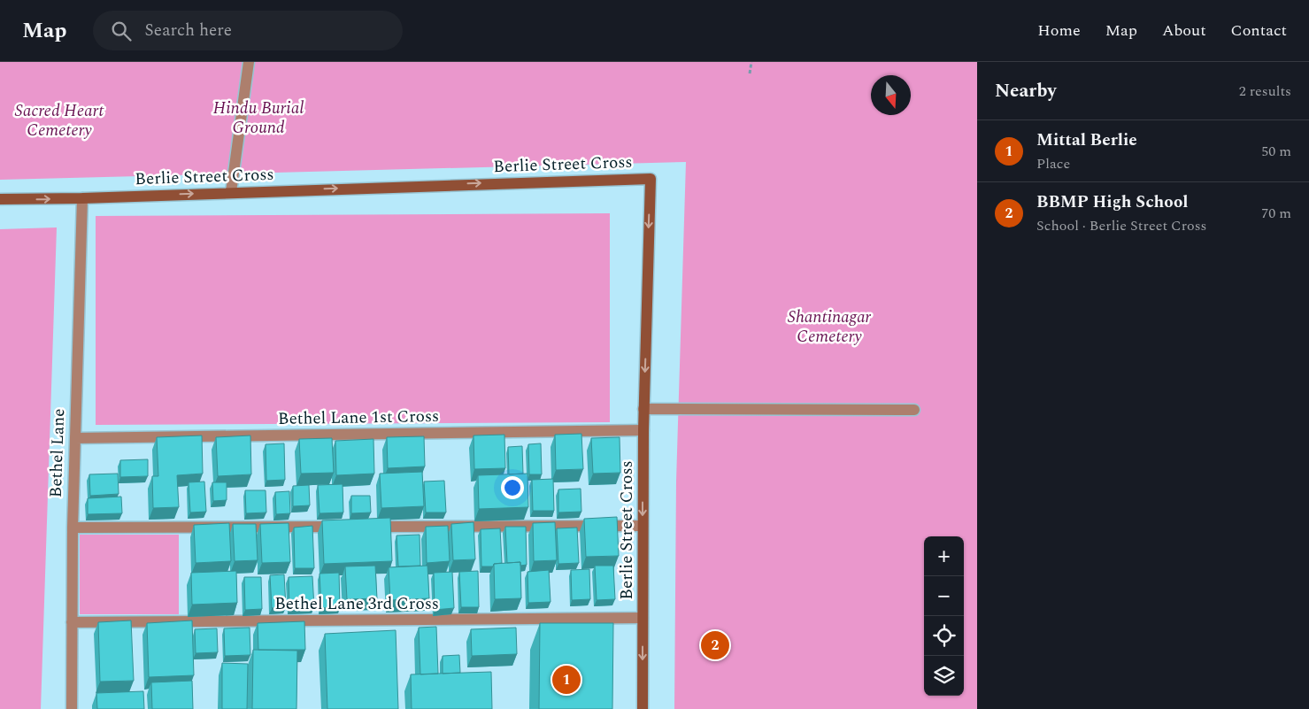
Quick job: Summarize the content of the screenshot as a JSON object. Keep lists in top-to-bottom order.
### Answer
{
  "streets": {
    "street": [
      "Berlie Street Cross",
      "Bethel Lane 1st Cross",
      "Bethel Lane",
      "Bethel Lane 3rd Cross"
    ]
  },
  "crossings": [
    ["Berlie Street Cross", "Bethel Lane 1st Cross"],
    ["Berlie Street Cross", "Bethel Lane"],
    ["Berlie Street Cross", "Bethel Lane 3rd Cross"],
    ["Bethel Lane 1st Cross", "Bethel Lane"],
    ["Bethel Lane", "Bethel Lane 3rd Cross"]
  ],
  "parks": ["Hindu Burial Ground", "Sacred Heart Cemetery", "Shantinagar Cemetery"],
  "north": "bottom",
  "page": {
    "header": "Map",
    "search": "Search here",
    "nav": [
      "Home",
      "Map",
      "About",
      "Contact"
    ],
    "heading": ["Nearby", "2 results"],
    "list": [
      {
        "mark": "1",
        "name": "Mittal Berlie",
        "note": "Place",
        "value": "50 m"
      },
      {
        "mark": "2",
        "name": "BBMP High School",
        "note": "School · Berlie Street Cross",
        "value": "70 m"
      }
    ],
    "map_buttons": ["+", "−"],
    "pins": ["2", "1"]
  }
}
